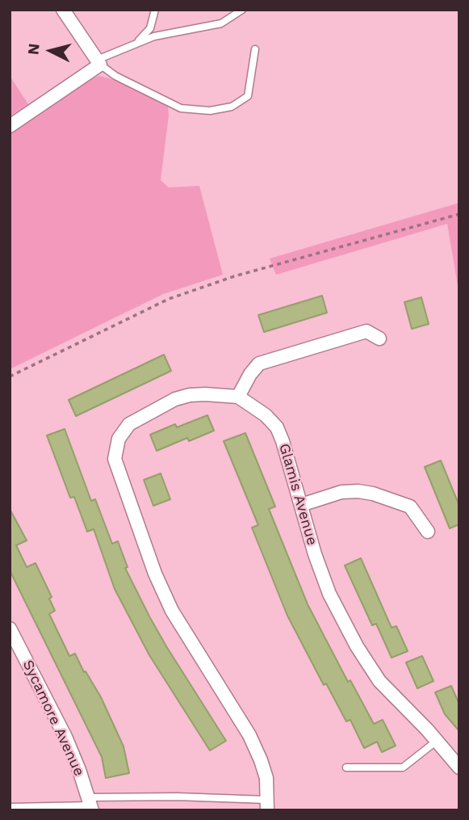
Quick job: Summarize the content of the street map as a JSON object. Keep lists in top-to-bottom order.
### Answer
{
  "streets": {
    "street": ["Glamis Avenue", "Sycamore Avenue"]
  },
  "north": "left"
}
